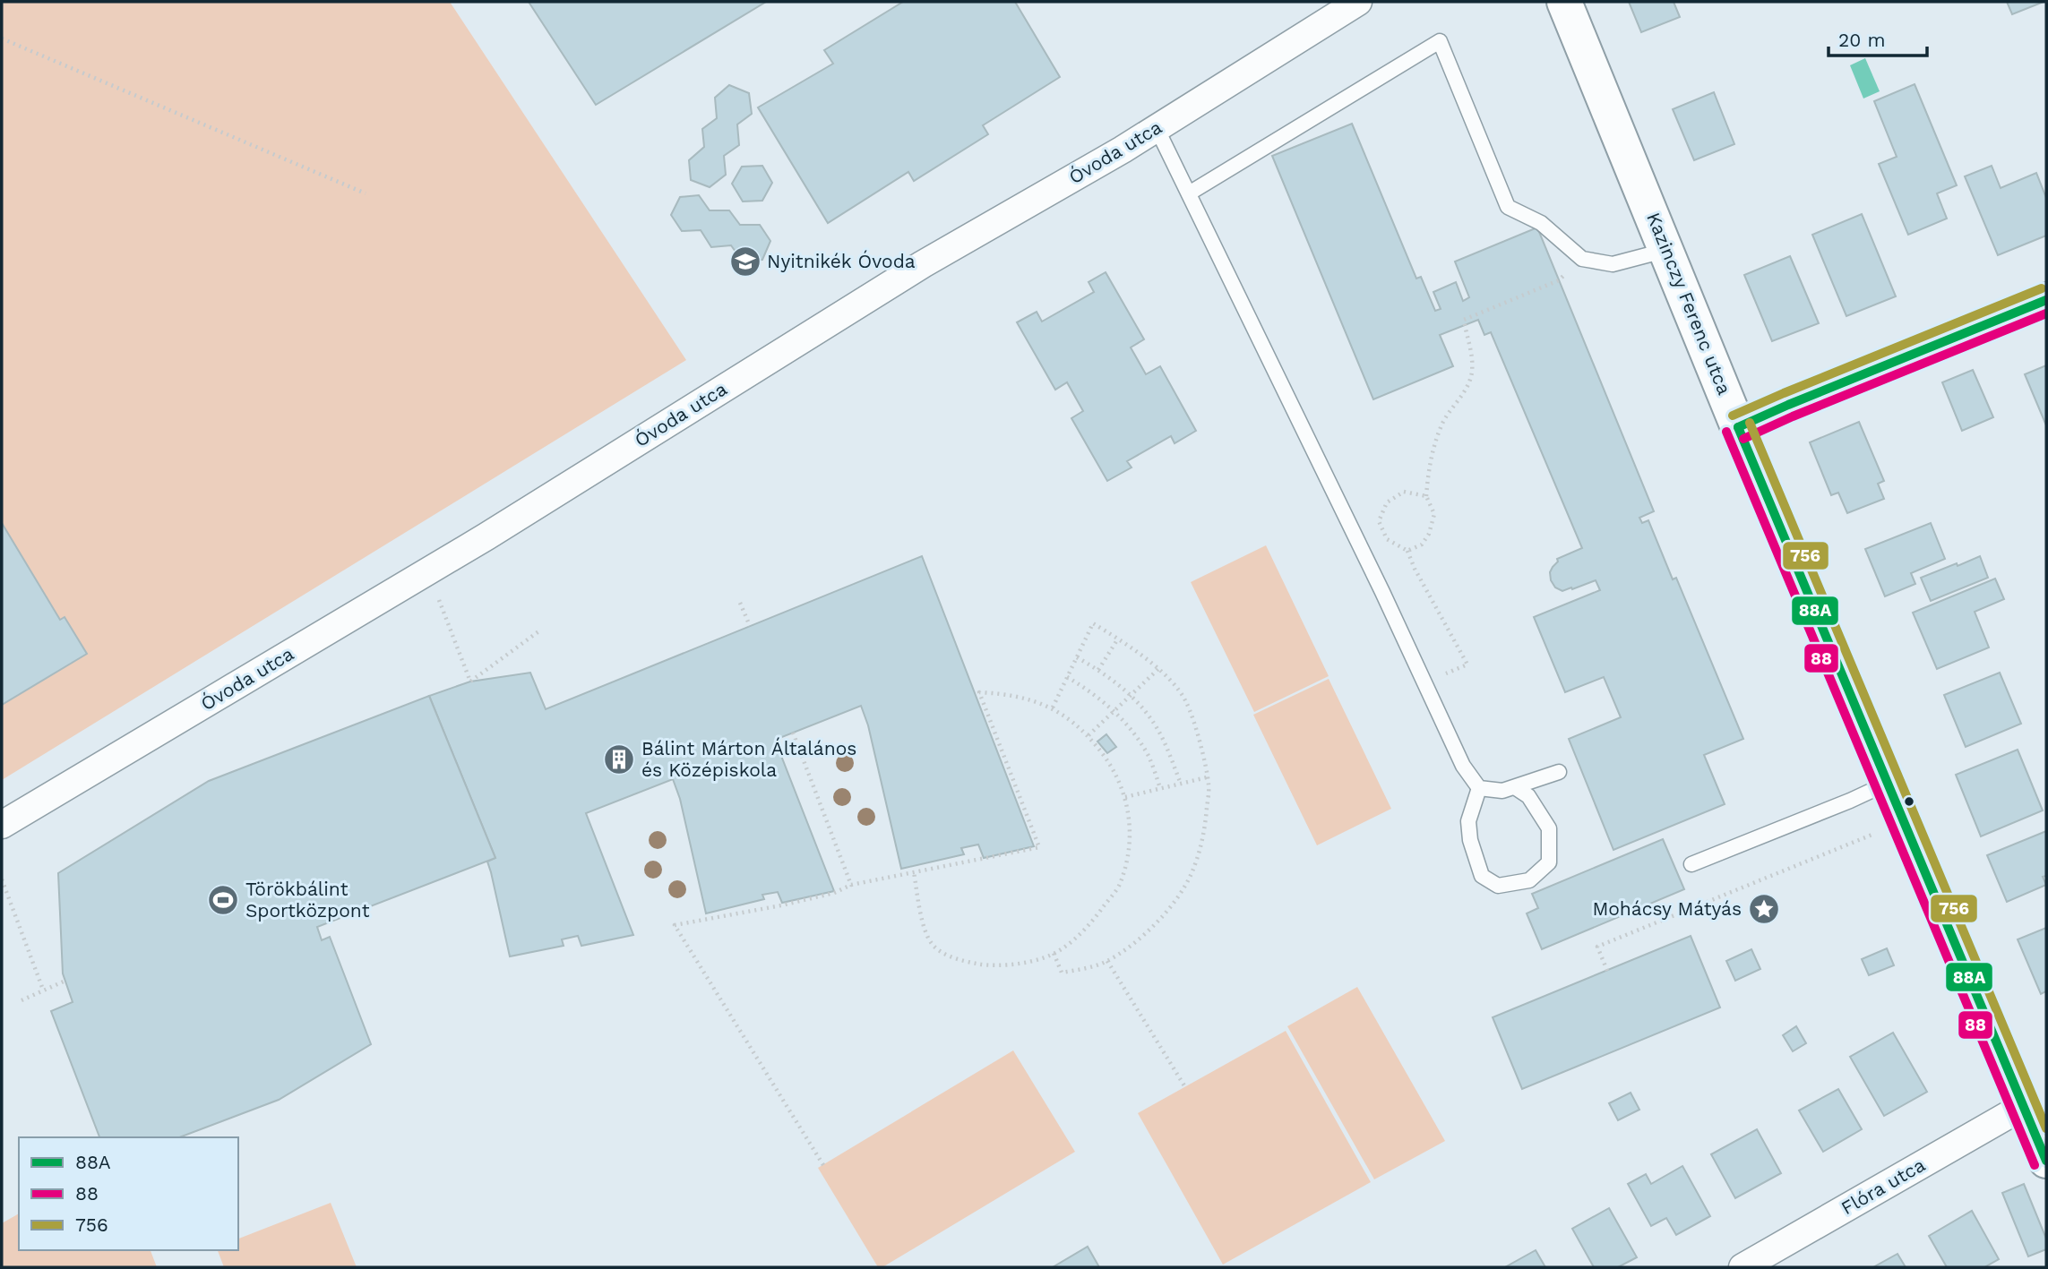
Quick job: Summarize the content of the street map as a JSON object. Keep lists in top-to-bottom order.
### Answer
{
  "streets": {
    "street": ["Óvoda utca", "Kazinczy Ferenc utca", "Flóra utca"]
  },
  "crossings": [
    ["Kazinczy Ferenc utca", "Flóra utca"]
  ],
  "places": {
    "school or university": ["Nyitnikék Óvoda"],
    "building": ["Bálint Márton Általános és Középiskola"],
    "sports": ["Törökbálint Sportközpont"],
    "place": ["Mohácsy Mátyás"]
  },
  "lines": ["transit line 756", "transit line 88A", "transit line 88"],
  "legend": ["88A", "88", "756"],
  "scale_bar": "20 m"
}
